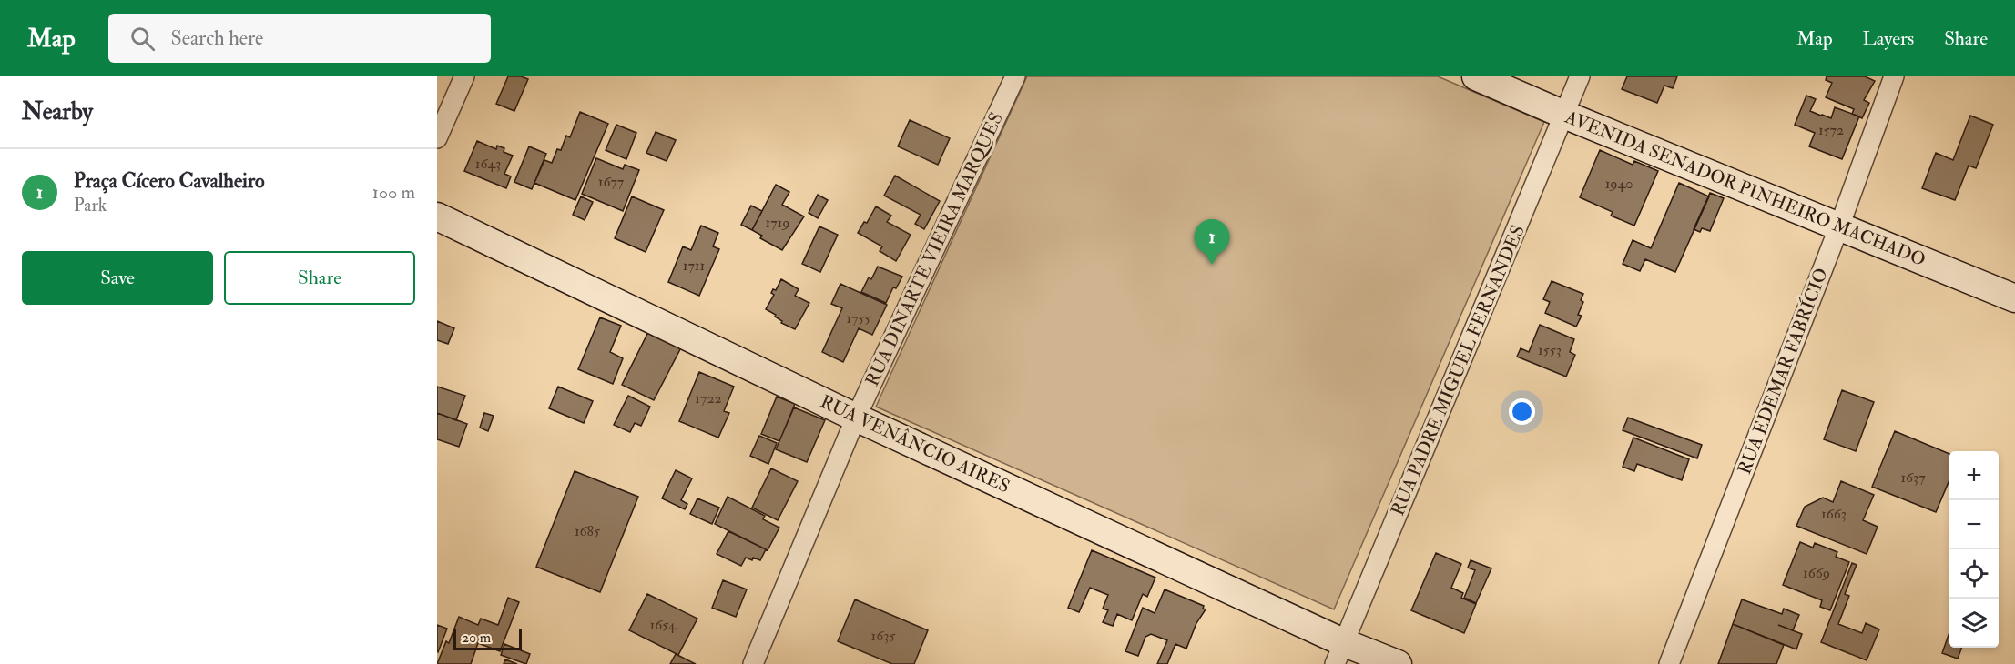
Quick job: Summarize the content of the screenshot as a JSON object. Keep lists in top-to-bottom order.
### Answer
{
  "streets": {
    "street": [
      "AVENIDA SENADOR PINHEIRO MACHADO",
      "RUA DINARTE VIEIRA MARQUES",
      "RUA PADRE MIGUEL FERNANDES",
      "RUA EDEMAR FABRÍCIO",
      "RUA VENÂNCIO AIRES"
    ]
  },
  "crossings": [
    ["AVENIDA SENADOR PINHEIRO MACHADO", "RUA PADRE MIGUEL FERNANDES"],
    ["AVENIDA SENADOR PINHEIRO MACHADO", "RUA EDEMAR FABRÍCIO"],
    ["RUA DINARTE VIEIRA MARQUES", "RUA VENÂNCIO AIRES"],
    ["RUA PADRE MIGUEL FERNANDES", "RUA VENÂNCIO AIRES"]
  ],
  "house_numbers": [
    "1572",
    "1643",
    "1677",
    "1940",
    "1719",
    "1711",
    "1755",
    "1553",
    "1722",
    "1637",
    "1663",
    "1685",
    "1669",
    "1654",
    "1635"
  ],
  "scale_bar": "20 m",
  "page": {
    "header": "Map",
    "search": "Search here",
    "nav": ["Map", "Layers", "Share"],
    "heading": "Nearby",
    "list": [
      {
        "mark": "1",
        "name": "Praça Cícero Cavalheiro",
        "note": "Park",
        "value": "100 m"
      }
    ],
    "pins": "1",
    "buttons": ["Save", "Share"],
    "map_buttons": ["+", "−"],
    "scale": "20 m"
  }
}
